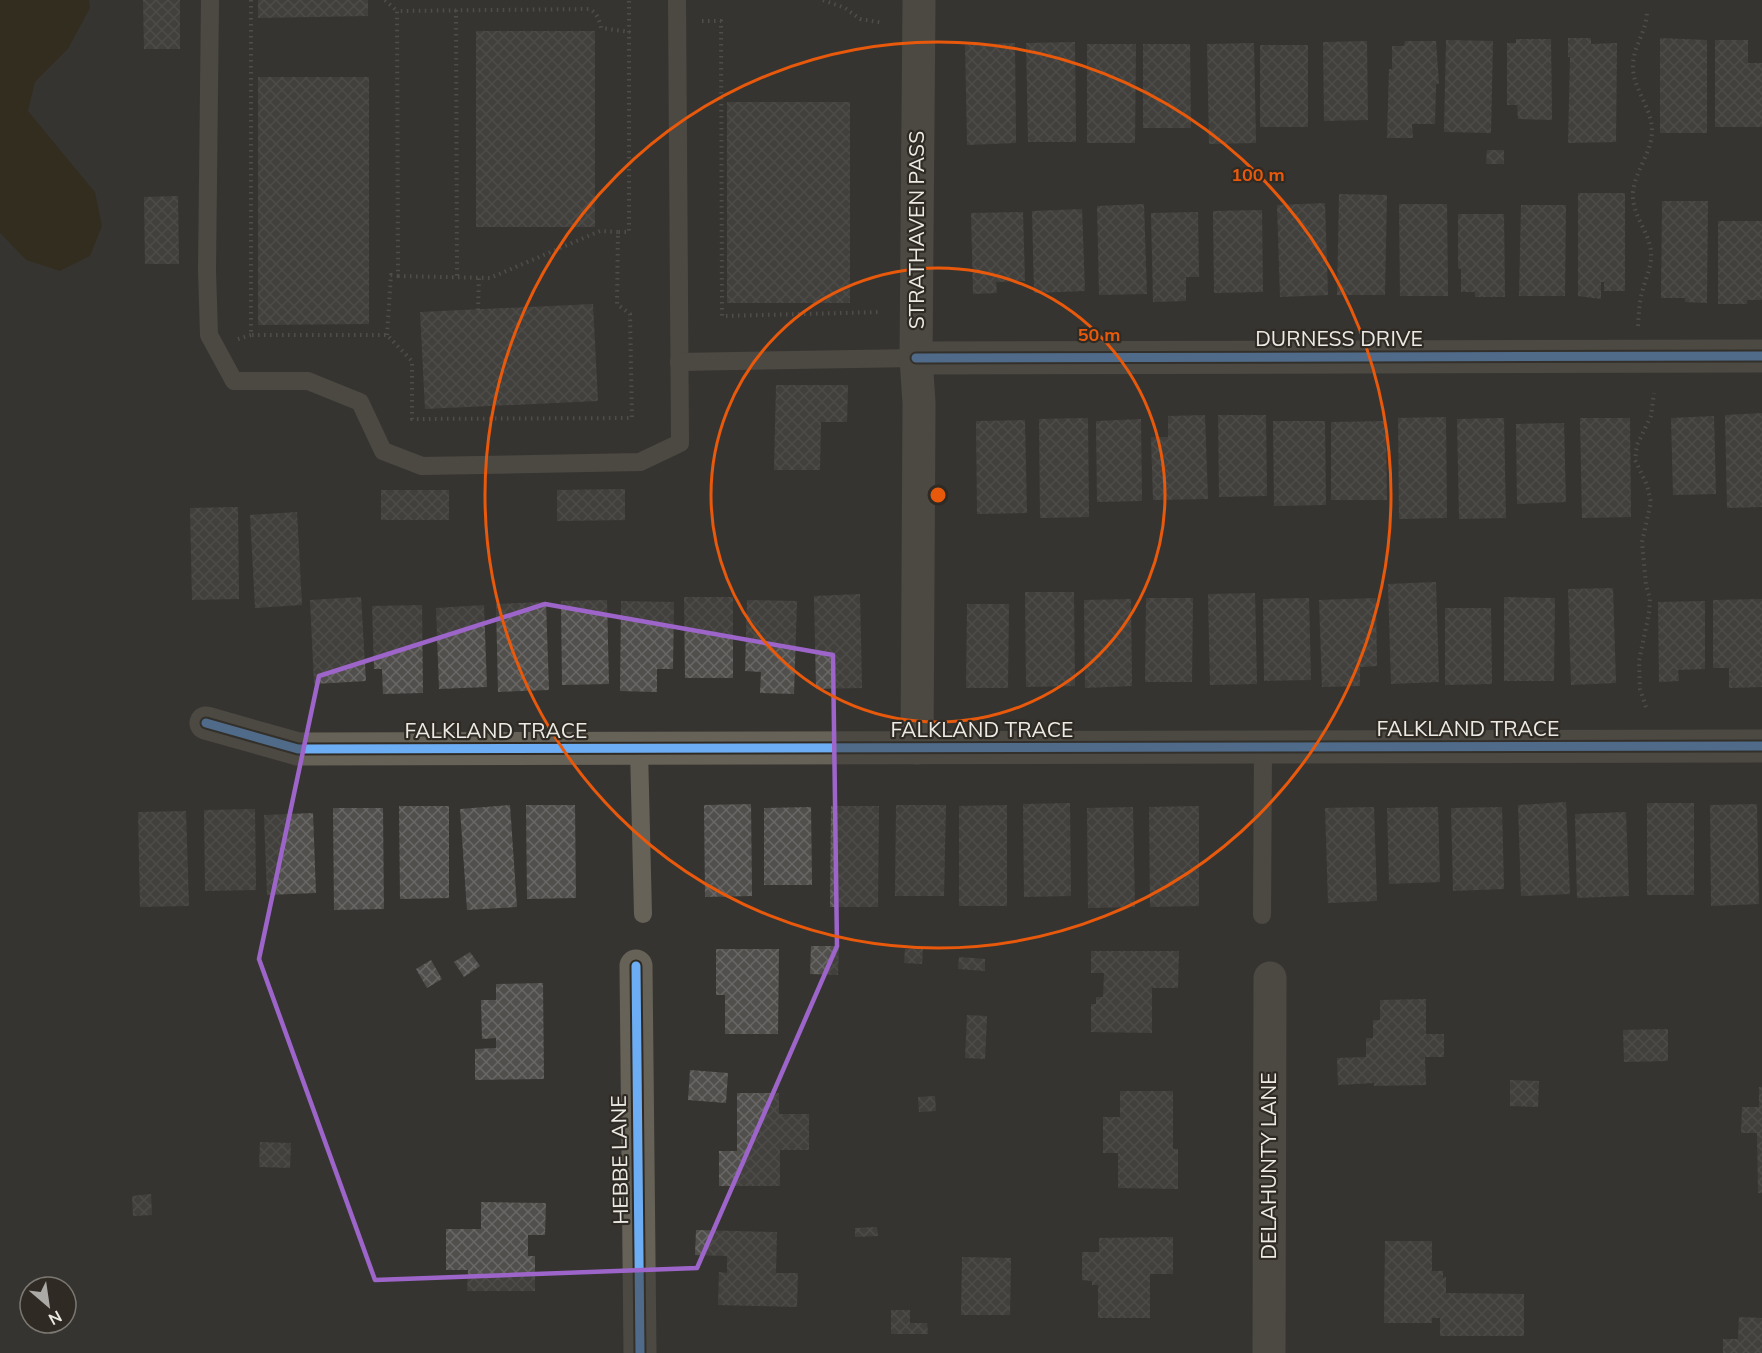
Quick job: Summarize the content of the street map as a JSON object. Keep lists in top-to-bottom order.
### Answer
{
  "streets": {
    "street": [
      "STRATHAVEN PASS",
      "DURNESS DRIVE",
      "FALKLAND TRACE",
      "HEBBE LANE",
      "DELAHUNTY LANE"
    ]
  },
  "crossings": [
    ["STRATHAVEN PASS", "DURNESS DRIVE"],
    ["STRATHAVEN PASS", "FALKLAND TRACE"]
  ],
  "north": "bottom right",
  "rings": ["100 m", "50 m"]
}
